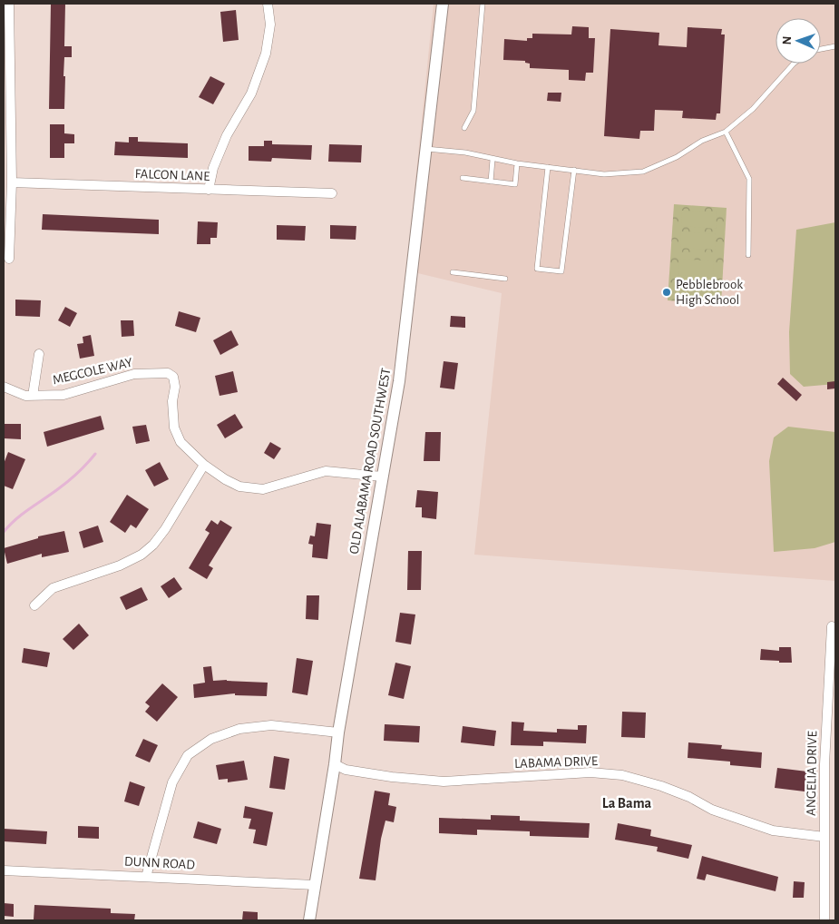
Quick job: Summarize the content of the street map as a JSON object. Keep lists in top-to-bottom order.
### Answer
{
  "streets": {
    "street": [
      "FALCON LANE",
      "MEGCOLE WAY",
      "OLD ALABAMA ROAD SOUTHWEST",
      "LABAMA DRIVE",
      "ANGELIA DRIVE",
      "DUNN ROAD"
    ]
  },
  "crossings": [
    ["MEGCOLE WAY", "OLD ALABAMA ROAD SOUTHWEST"],
    ["OLD ALABAMA ROAD SOUTHWEST", "LABAMA DRIVE"],
    ["OLD ALABAMA ROAD SOUTHWEST", "DUNN ROAD"],
    ["LABAMA DRIVE", "ANGELIA DRIVE"]
  ],
  "districts": ["La Bama"],
  "places": ["Pebblebrook High School"],
  "north": "left"
}
